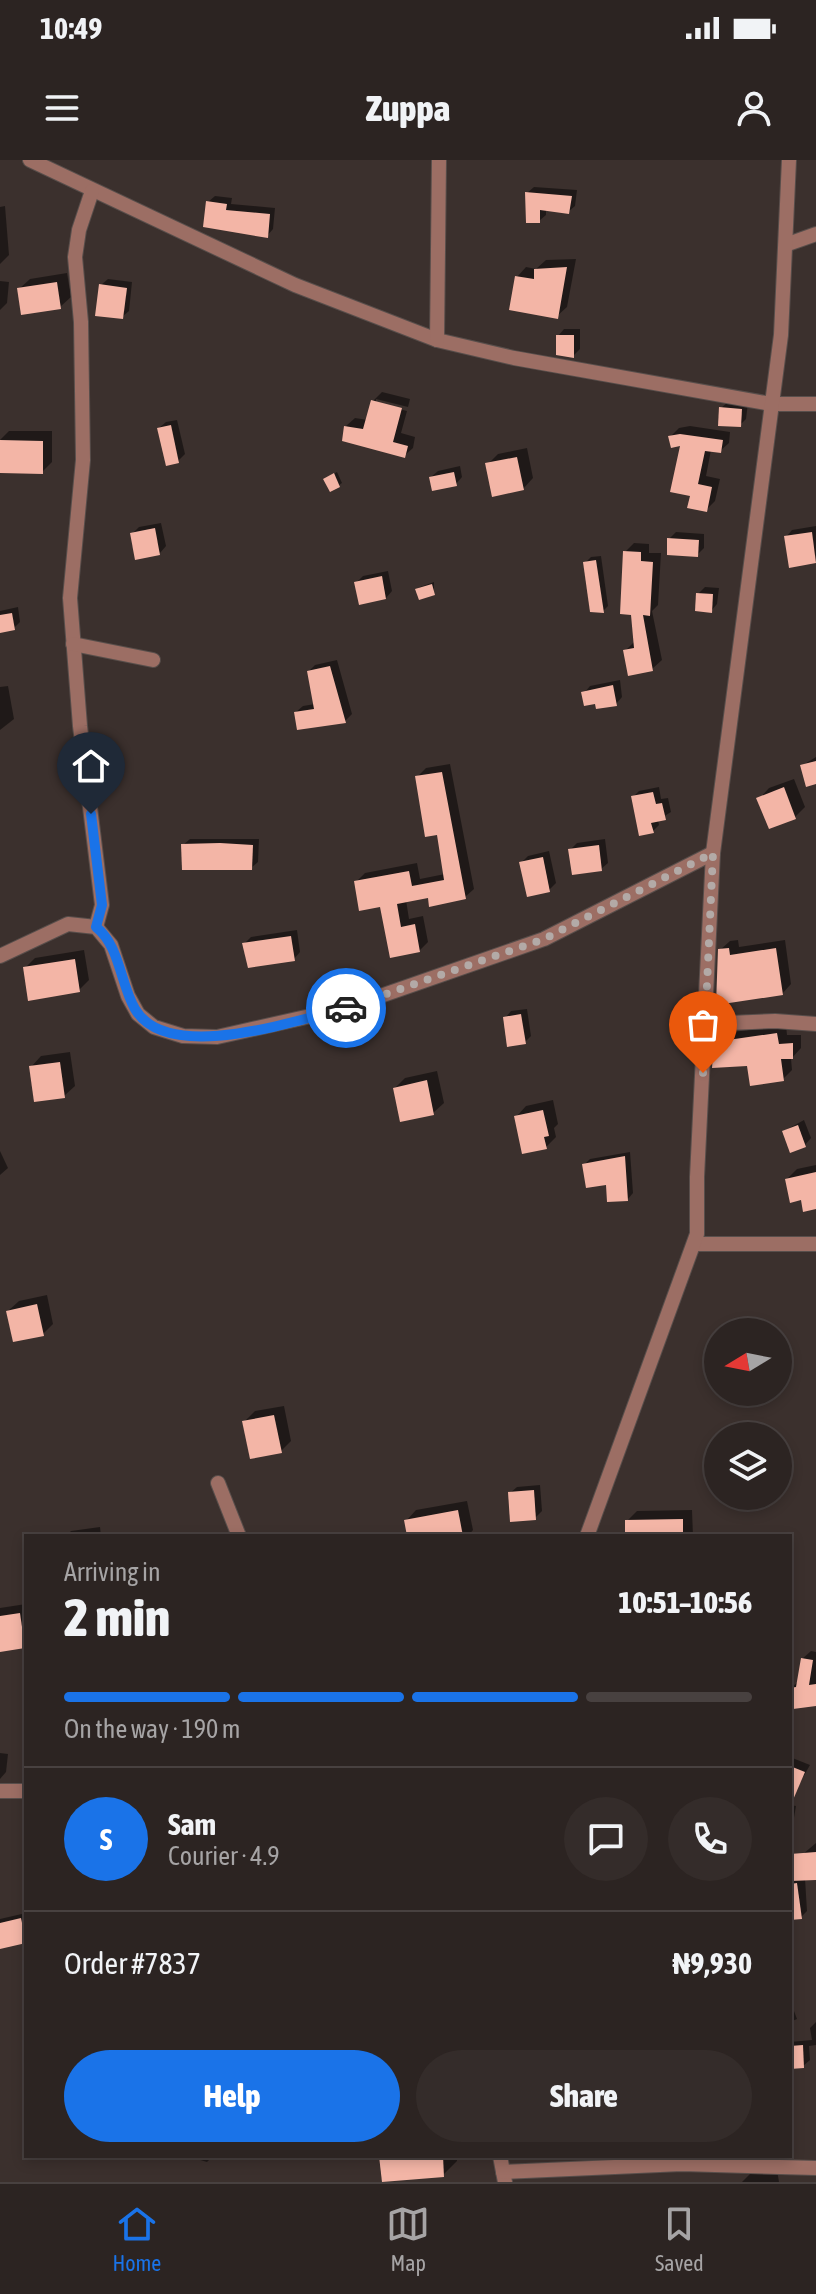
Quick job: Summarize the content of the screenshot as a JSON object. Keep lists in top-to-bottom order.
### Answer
{
  "north": "left",
  "page": {
    "status": "10:49",
    "header": "Zuppa",
    "heading": ["2 min", "Arriving in", "10:51–10:56"],
    "panel": [
      "Sam",
      "Courier · 4.9",
      "Order #7837",
      "₦9,930"
    ],
    "bar": "On the way · 190 m",
    "round": "S",
    "buttons": ["Help", "Share"],
    "tabs": ["Home", "Map", "Saved"]
  }
}
